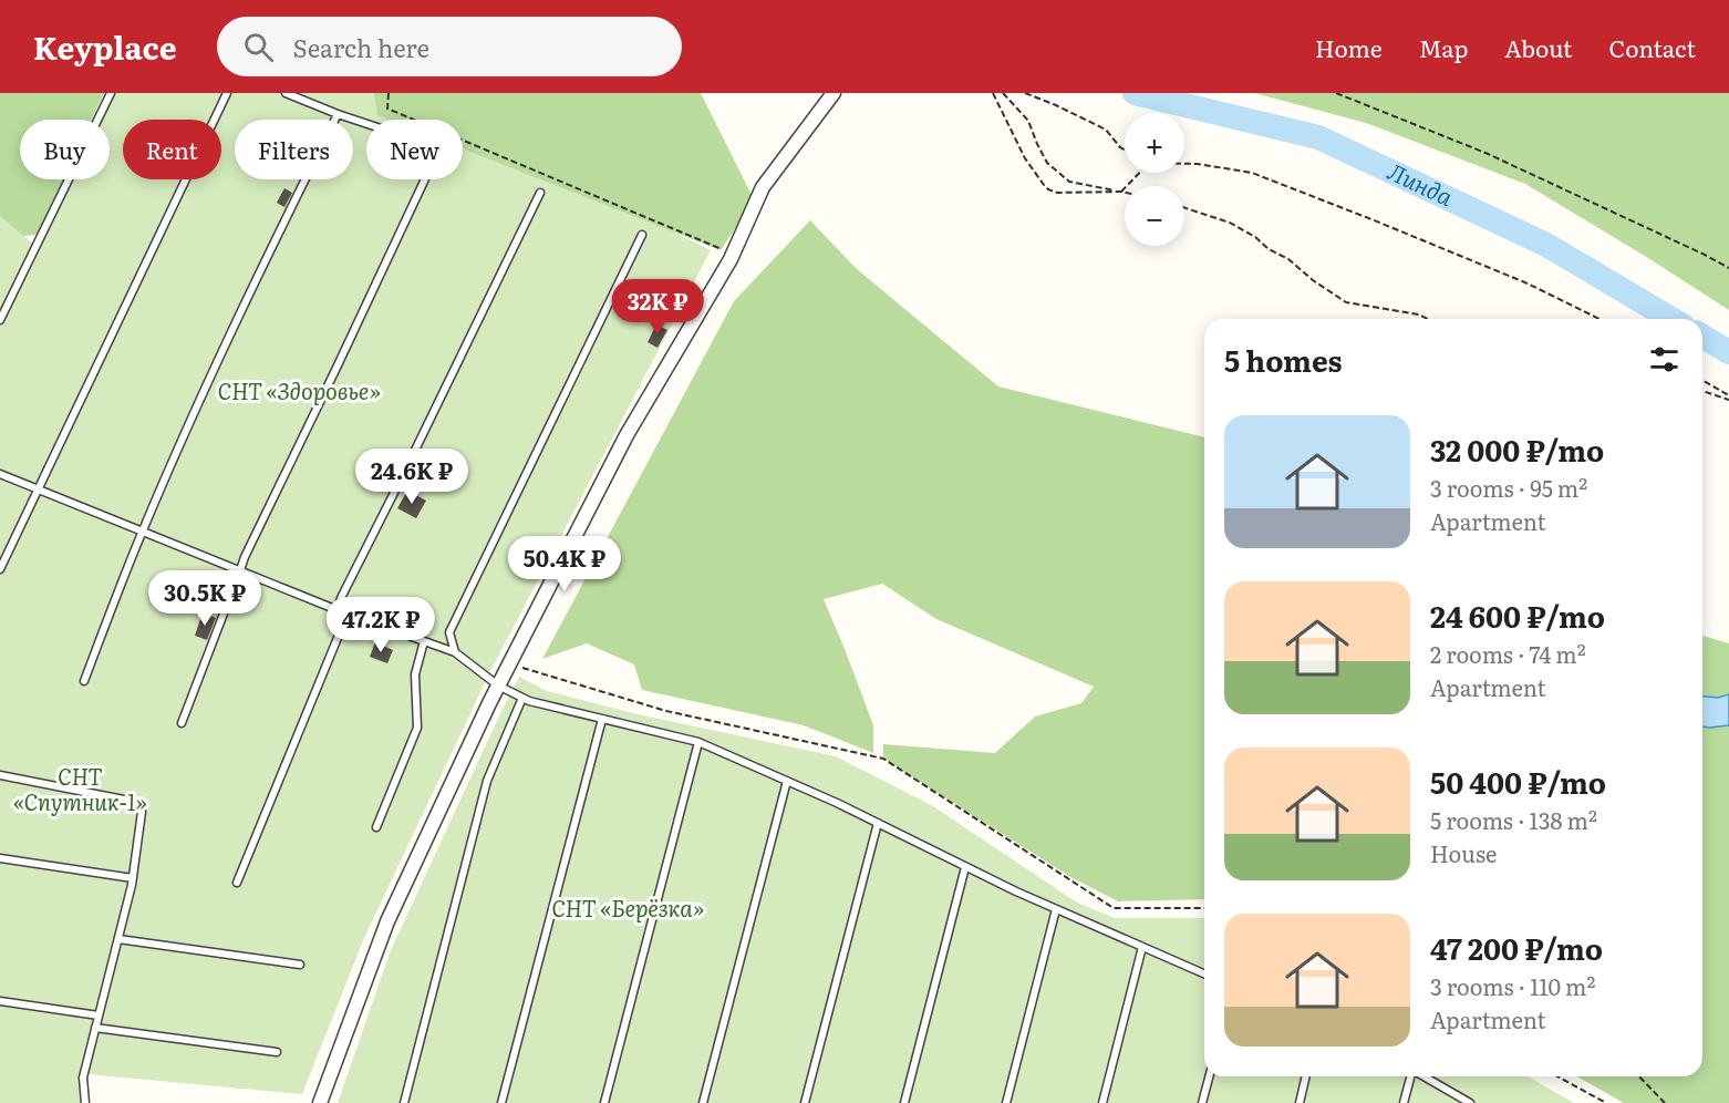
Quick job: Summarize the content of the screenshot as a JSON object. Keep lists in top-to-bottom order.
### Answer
{
  "water": ["Линда"],
  "parks": ["СНТ «Здоровье»", "СНТ «Спутник-1»", "СНТ «Берёзка»"],
  "page": {
    "header": "Keyplace",
    "search": "Search here",
    "nav": [
      "Home",
      "Map",
      "About",
      "Contact"
    ],
    "map_buttons": ["+", "−"],
    "chip": [
      "Buy",
      "Rent",
      "Filters",
      "New"
    ],
    "price": [
      "32K ₽",
      "24.6K ₽",
      "50.4K ₽",
      "30.5K ₽",
      "47.2K ₽"
    ],
    "heading": "5 homes",
    "list": [
      {
        "name": "32 000 ₽/mo",
        "note": "3 rooms · 95 m² · Apartment"
      },
      {
        "name": "24 600 ₽/mo",
        "note": "2 rooms · 74 m² · Apartment"
      },
      {
        "name": "50 400 ₽/mo",
        "note": "5 rooms · 138 m² · House"
      },
      {
        "name": "47 200 ₽/mo",
        "note": "3 rooms · 110 m² · Apartment"
      }
    ]
  }
}
